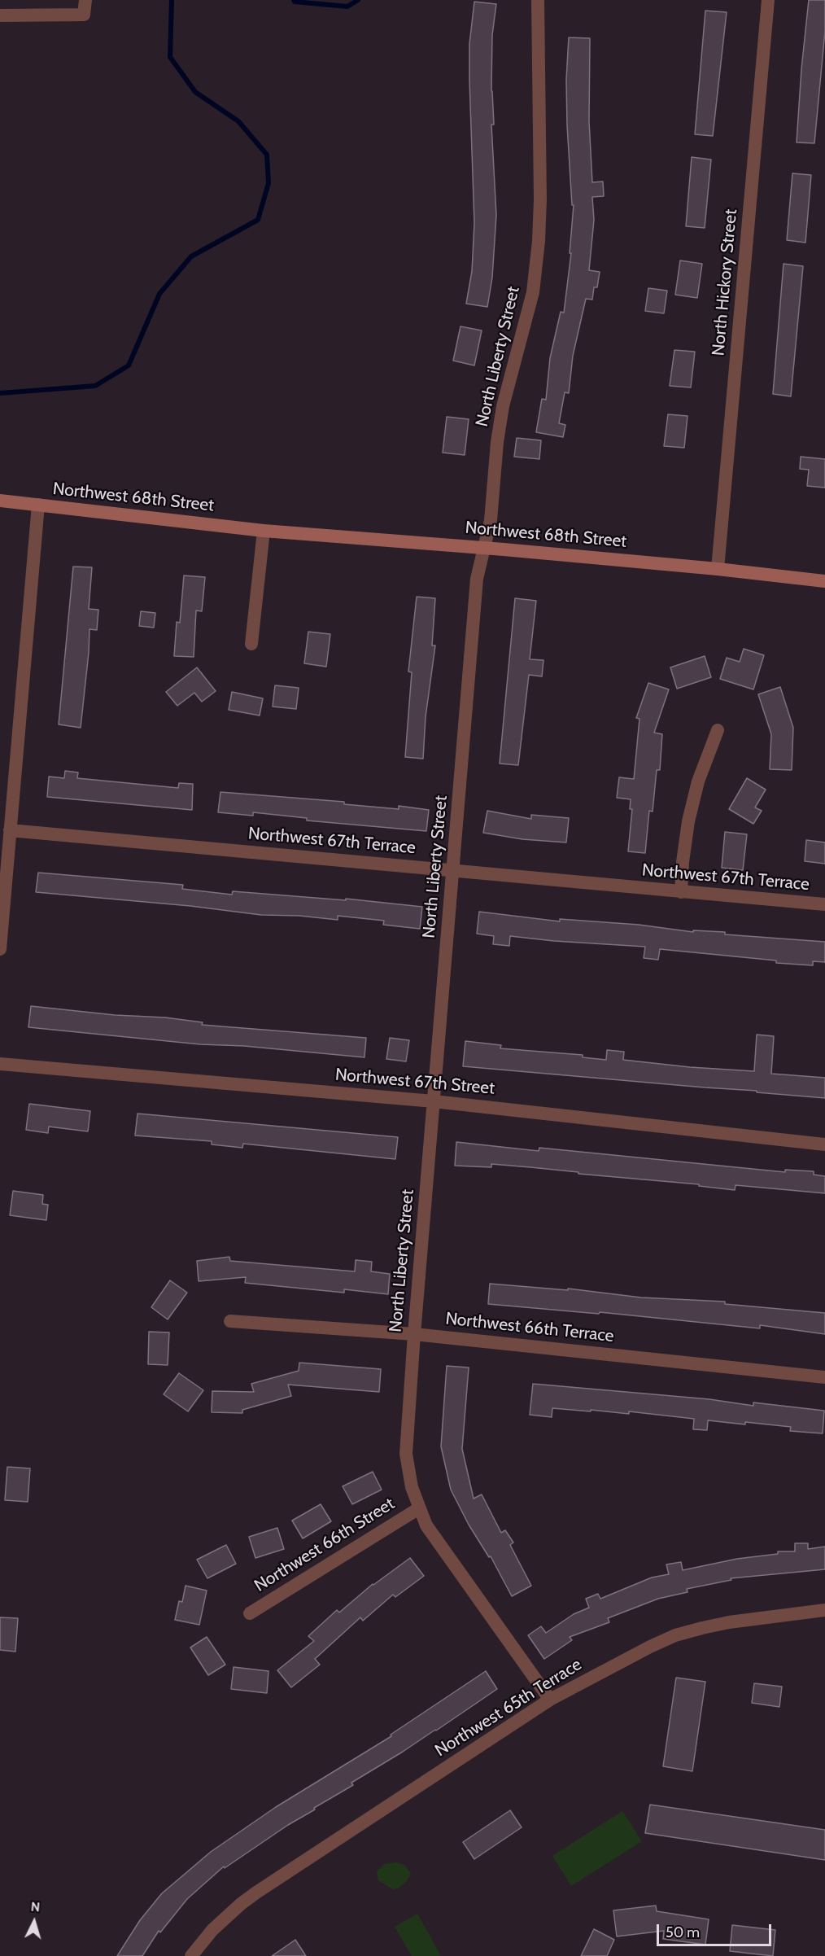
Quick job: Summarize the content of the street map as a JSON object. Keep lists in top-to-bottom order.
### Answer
{
  "streets": {
    "main road": ["Northwest 68th Street"],
    "street": [
      "North Hickory Street",
      "North Liberty Street",
      "Northwest 67th Terrace",
      "Northwest 67th Street",
      "Northwest 66th Terrace",
      "Northwest 66th Street",
      "Northwest 65th Terrace"
    ]
  },
  "crossings": [
    ["North Hickory Street", "Northwest 68th Street"],
    ["North Liberty Street", "Northwest 68th Street"],
    ["North Liberty Street", "Northwest 67th Terrace"],
    ["North Liberty Street", "Northwest 67th Street"],
    ["North Liberty Street", "Northwest 66th Terrace"],
    ["North Liberty Street", "Northwest 66th Street"],
    ["North Liberty Street", "Northwest 65th Terrace"]
  ],
  "scale_bar": "50 m",
  "north": "top"
}
